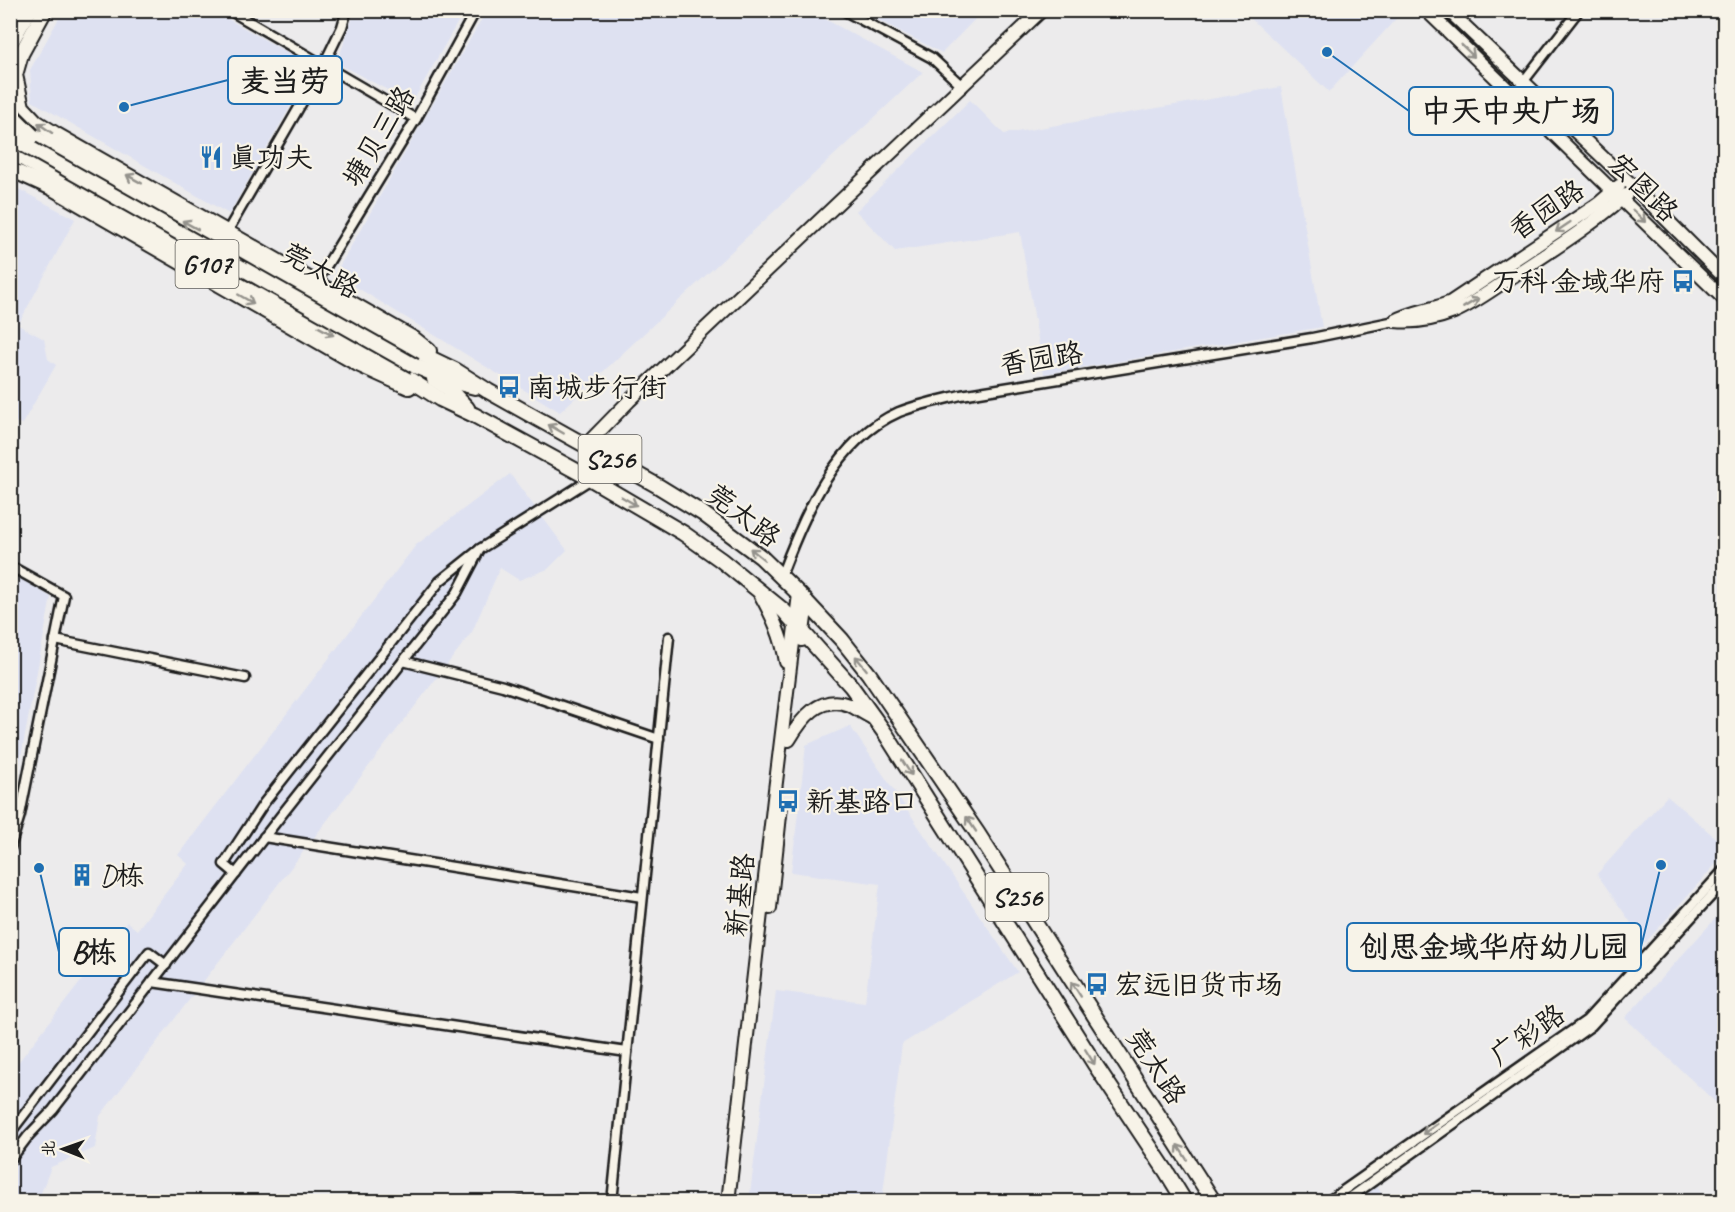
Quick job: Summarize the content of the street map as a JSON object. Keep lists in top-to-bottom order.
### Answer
{
  "streets": {
    "main road": ["G107", "莞太路", "S256"],
    "street": [
      "塘贝三路",
      "宏图路",
      "香园路",
      "新基路",
      "广彩路"
    ]
  },
  "crossings": [
    ["宏图路", "香园路"],
    ["香园路", "莞太路"],
    ["莞太路", "新基路"]
  ],
  "places": {
    "other": [
      "中天中央广场",
      "麦当劳",
      "创思金域华府幼儿园",
      "B栋"
    ],
    "restaurant": ["真功夫"],
    "bus stop": [
      "万科·金域华府",
      "南城步行街",
      "新基路口",
      "宏远旧货市场"
    ],
    "building": ["D栋"]
  },
  "north": "left"
}
